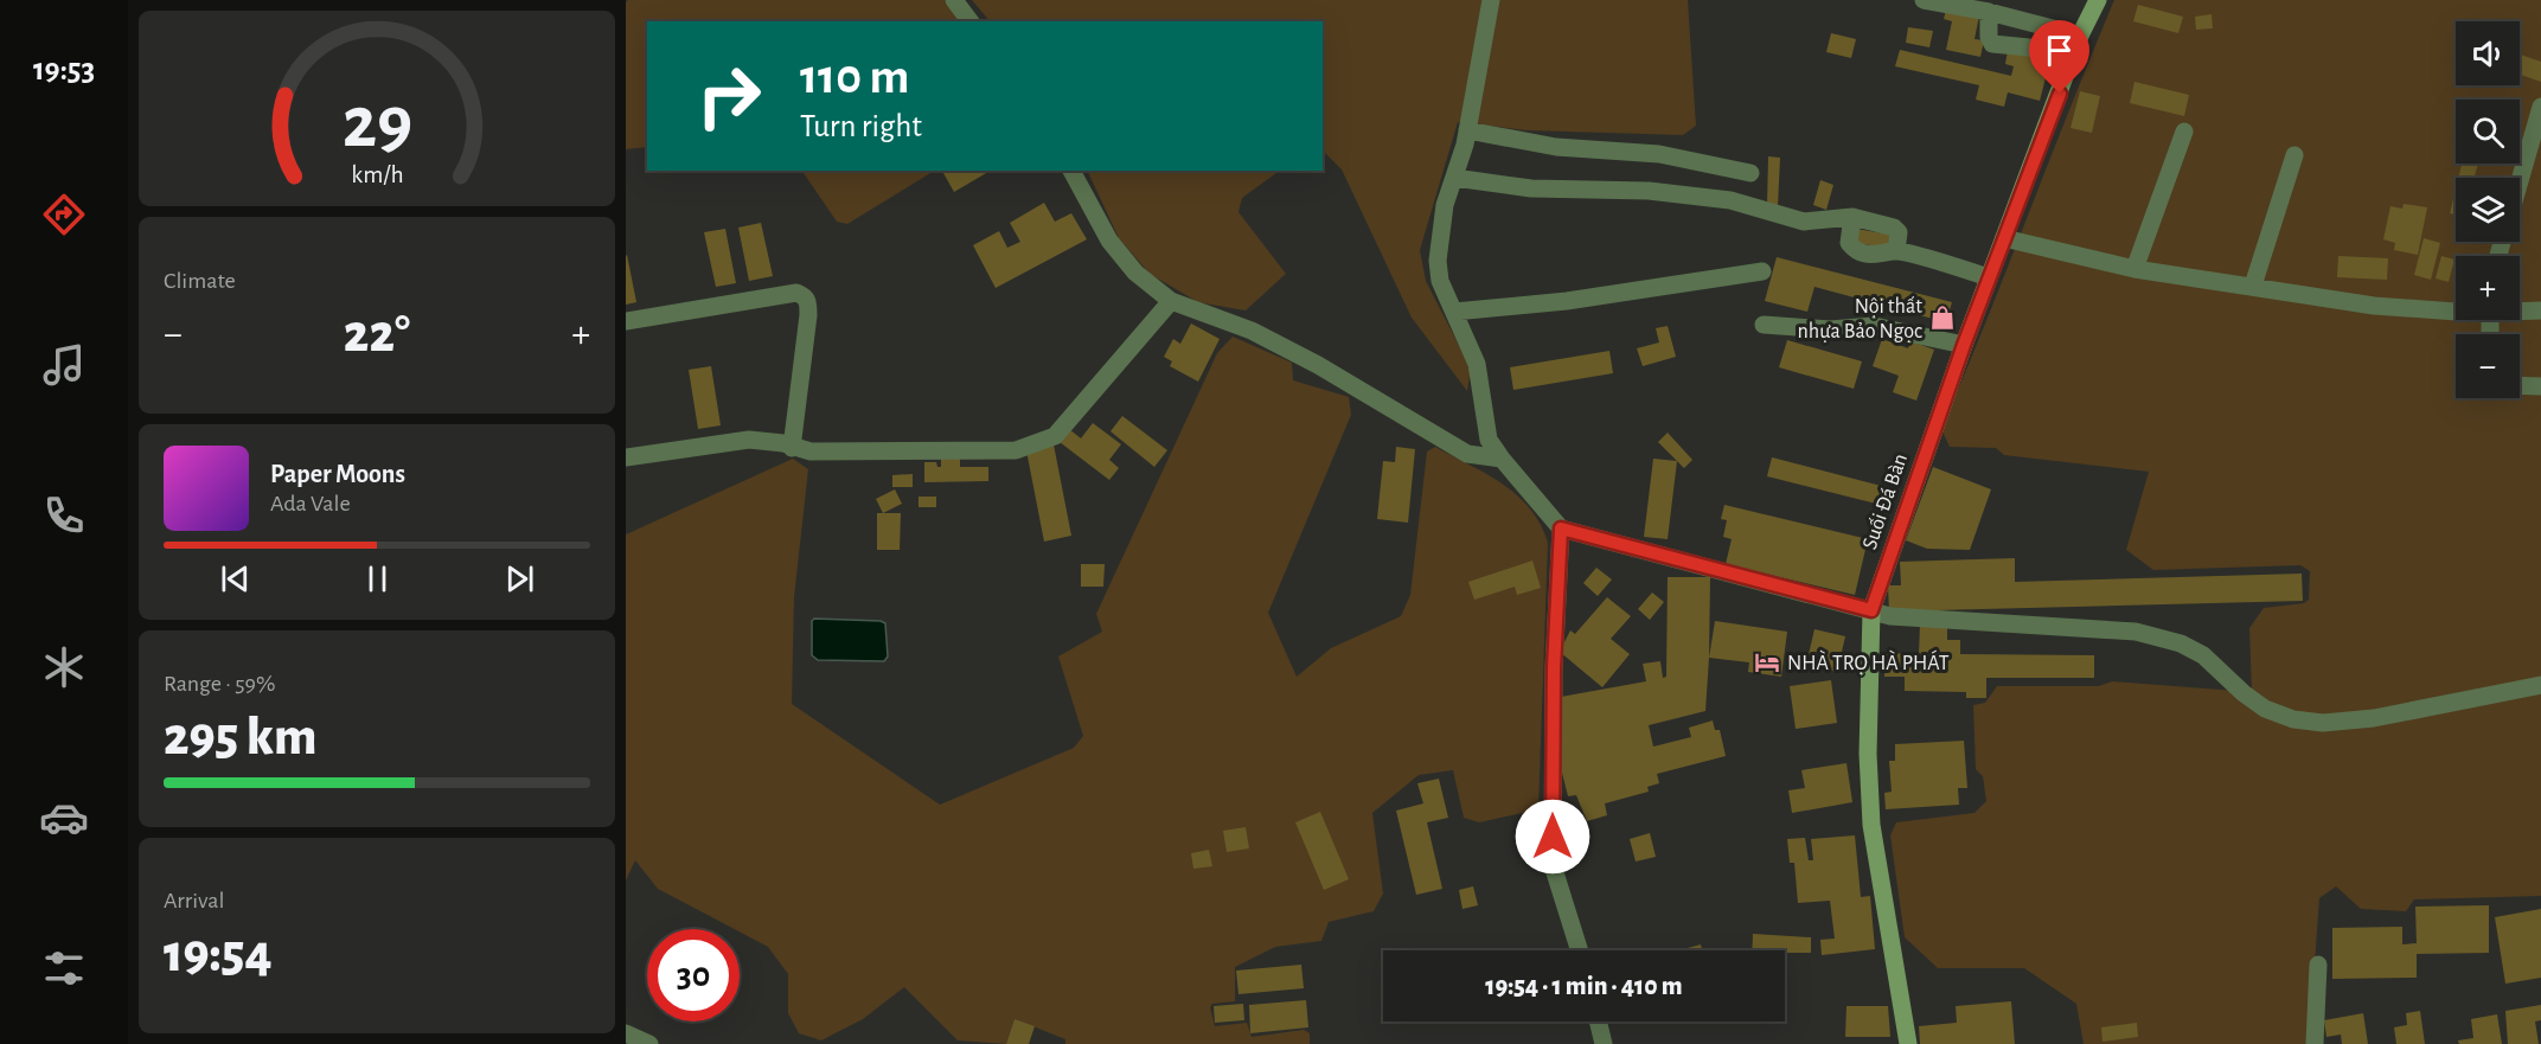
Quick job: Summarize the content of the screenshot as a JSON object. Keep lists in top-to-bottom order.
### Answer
{
  "streets": {
    "street": ["Suối Đá Bàn"]
  },
  "places": {
    "shop": ["Nội thất nhựa Bảo Ngọc"],
    "hotel": ["NHÀ TRỌ HÀ PHÁT"]
  },
  "page": {
    "tabs": "19:53",
    "map_buttons": ["+", "−"],
    "turn": ["110 m", "Turn right"],
    "tile": [
      "Climate",
      ["Range · 59%", "295 km"],
      ["Arrival", "19:54"]
    ],
    "heat": ["−", "22°", "+"],
    "song": ["Paper Moons", "Ada Vale"],
    "limit": "30",
    "trip": "19:54 · 1 min · 410 m",
    "gauge": ["29", "km/h"]
  }
}
